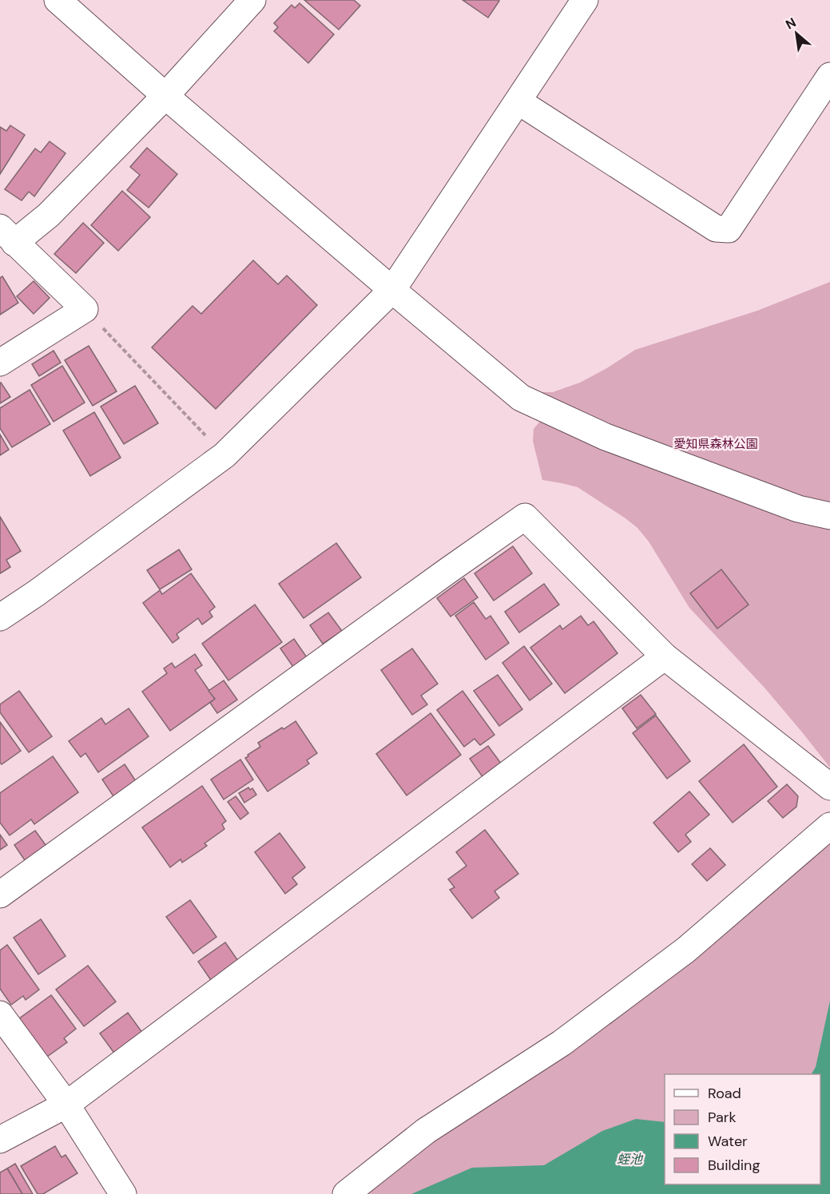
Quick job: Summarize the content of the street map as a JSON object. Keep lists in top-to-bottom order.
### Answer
{
  "water": ["蛭池"],
  "parks": ["愛知県森林公園"],
  "legend": [
    "Road",
    "Park",
    "Water",
    "Building"
  ],
  "north": "top left"
}
